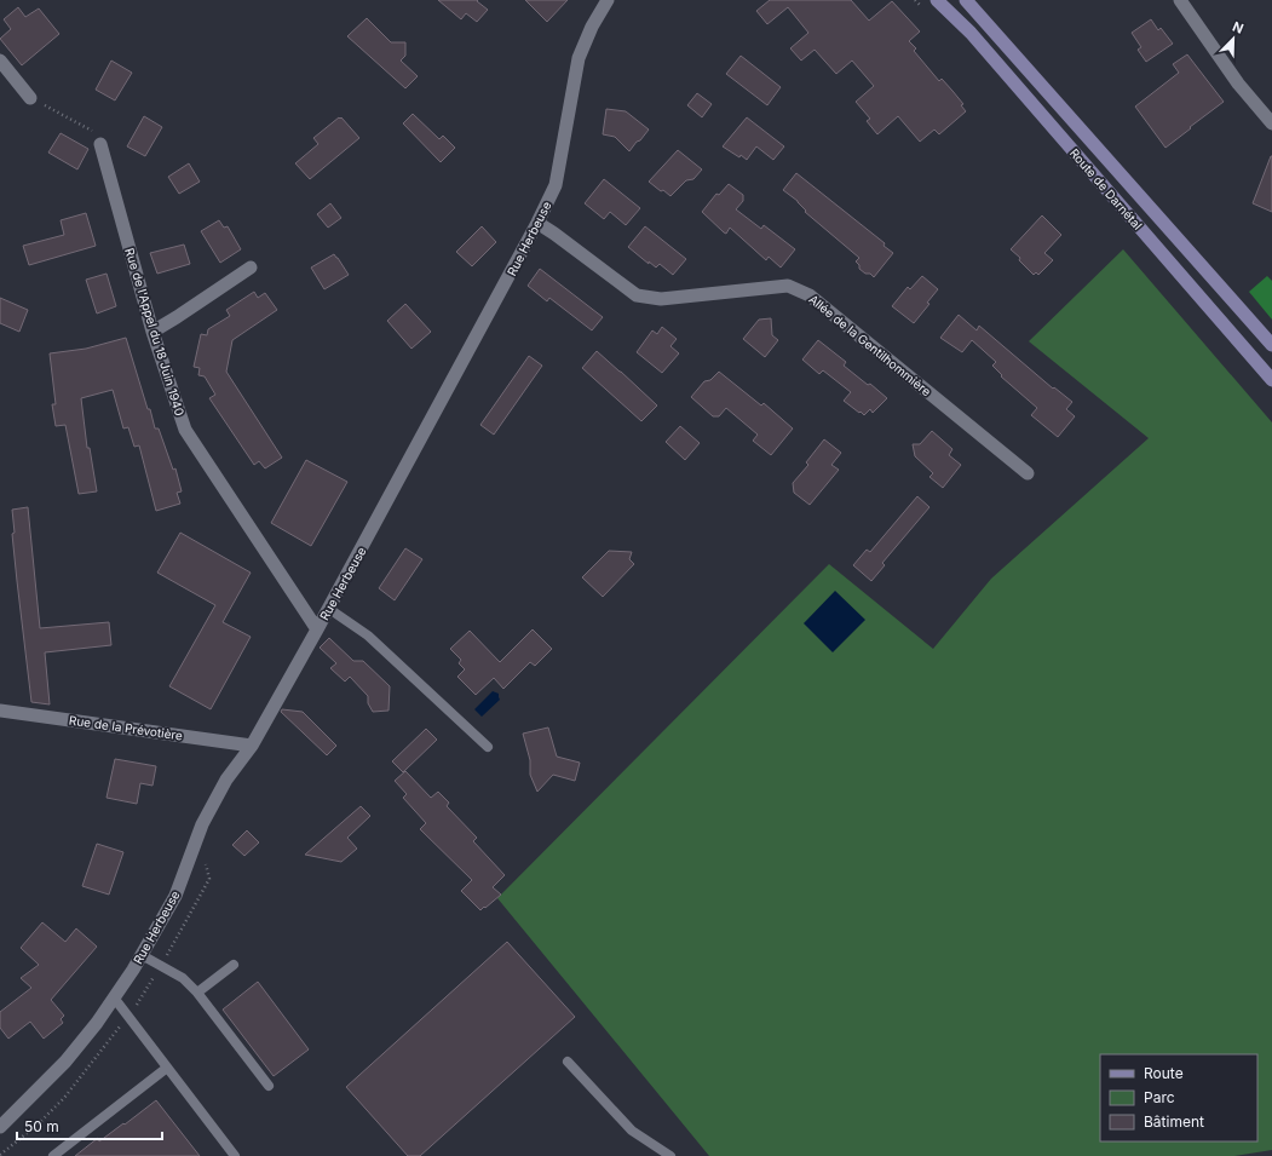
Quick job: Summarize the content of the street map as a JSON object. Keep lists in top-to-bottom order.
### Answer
{
  "streets": {
    "main road": ["Route de Darnétal"],
    "street": [
      "Rue Herbeuse",
      "Rue de l'Appel du 18 Juin 1940",
      "Allée de la Gentilhommière",
      "Rue de la Prévotière"
    ]
  },
  "crossings": [
    ["Rue Herbeuse", "Rue de l'Appel du 18 Juin 1940"],
    ["Rue Herbeuse", "Allée de la Gentilhommière"],
    ["Rue Herbeuse", "Rue de la Prévotière"]
  ],
  "legend": ["Route", "Parc", "Bâtiment"],
  "scale_bar": "50 m",
  "north": "top right"
}
